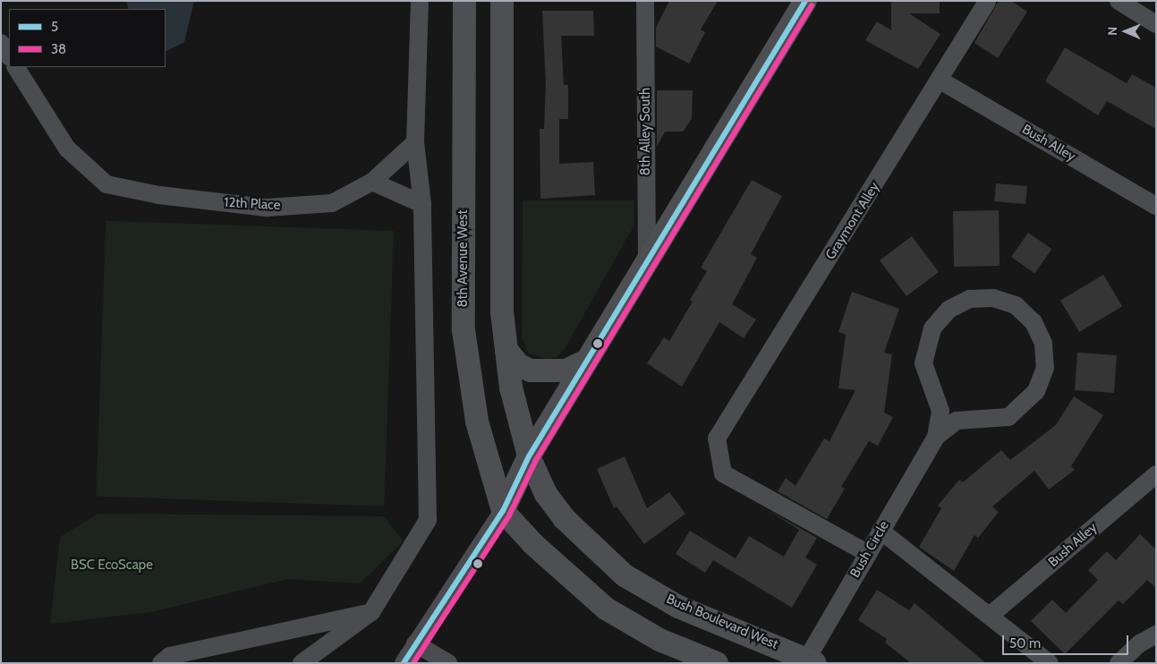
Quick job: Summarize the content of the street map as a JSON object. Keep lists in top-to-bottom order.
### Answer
{
  "streets": {
    "main road": ["8th Avenue West", "Bush Boulevard West"],
    "street": [
      "8th Alley South",
      "Bush Alley",
      "12th Place",
      "Graymont Alley",
      "Bush Circle"
    ]
  },
  "crossings": [
    ["Bush Alley", "Graymont Alley"],
    ["Graymont Alley", "Bush Circle"],
    ["Bush Circle", "Bush Boulevard West"]
  ],
  "parks": ["BSC EcoScape"],
  "lines": ["transit line 5", "transit line 38"],
  "legend": ["5", "38"],
  "scale_bar": "50 m",
  "north": "left"
}
